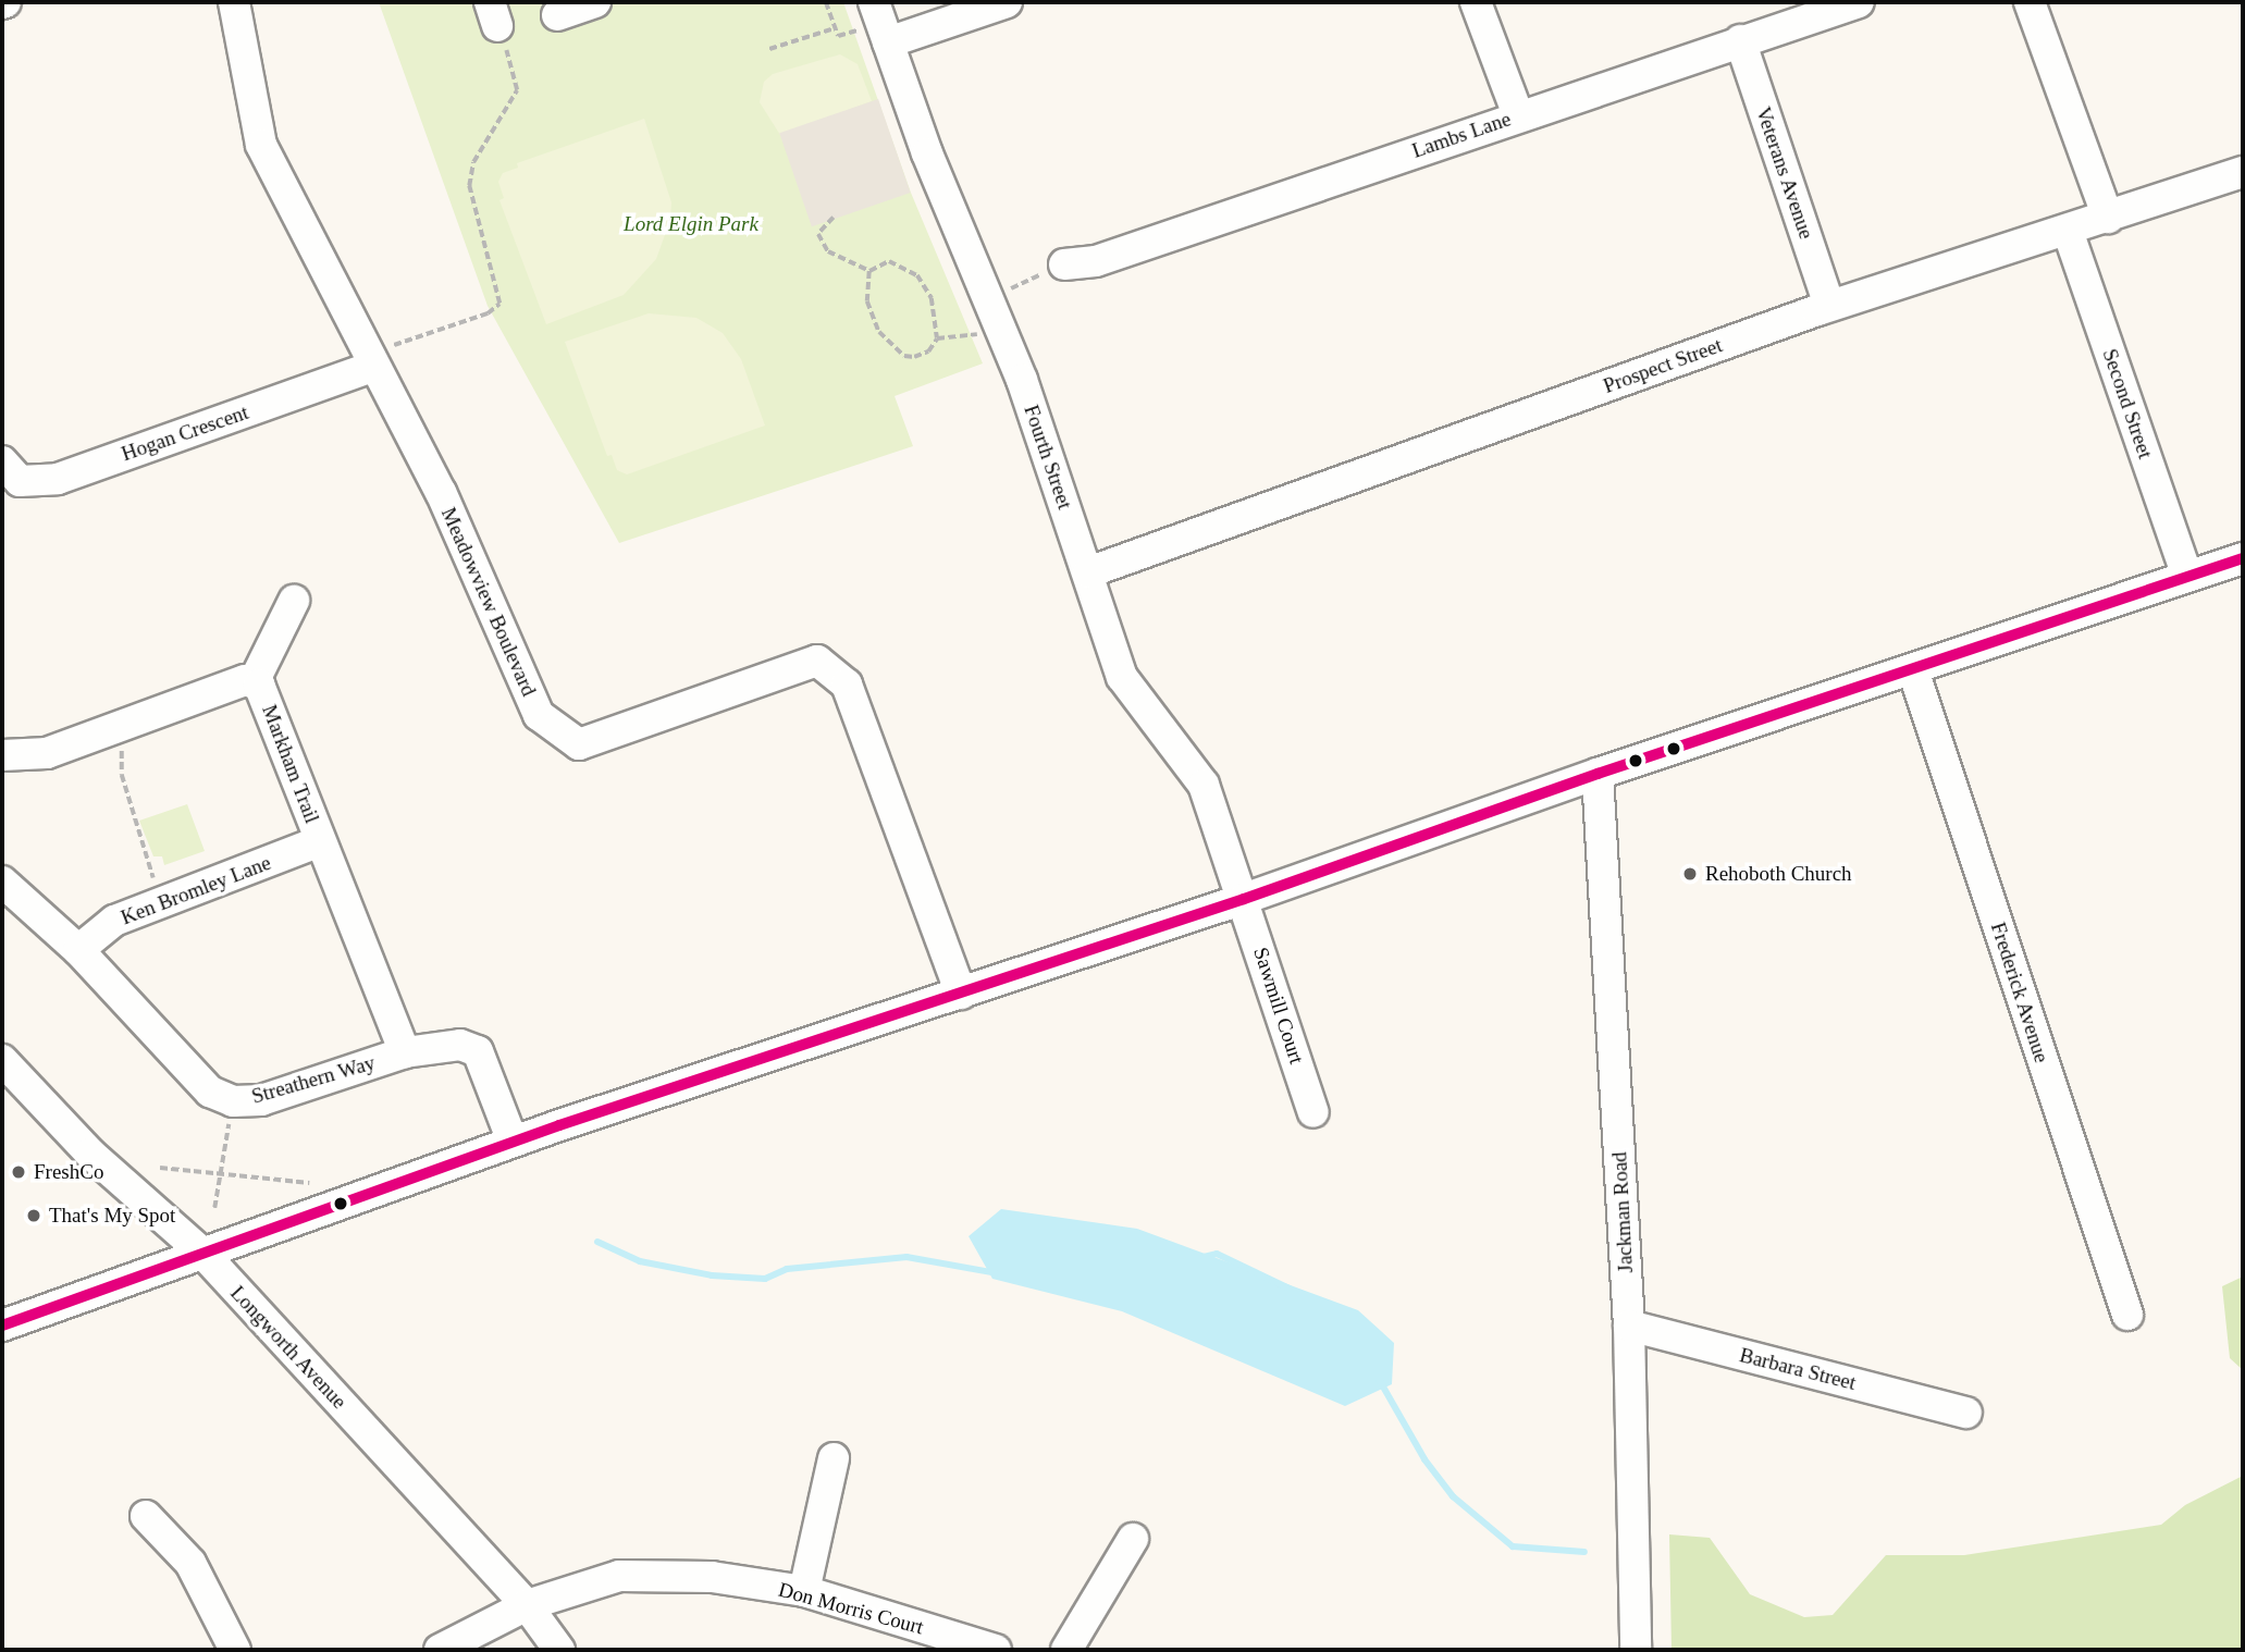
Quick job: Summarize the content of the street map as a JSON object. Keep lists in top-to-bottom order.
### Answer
{
  "streets": {
    "street": [
      "Lambs Lane",
      "Veterans Avenue",
      "Prospect Street",
      "Second Street",
      "Hogan Crescent",
      "Fourth Street",
      "Meadowview Boulevard",
      "Markham Trail",
      "Ken Bromley Lane",
      "Frederick Avenue",
      "Sawmill Court",
      "Streathern Way",
      "Jackman Road",
      "Longworth Avenue",
      "Barbara Street",
      "Don Morris Court"
    ]
  },
  "crossings": [
    ["Lambs Lane", "Veterans Avenue"],
    ["Veterans Avenue", "Prospect Street"],
    ["Prospect Street", "Second Street"],
    ["Prospect Street", "Fourth Street"],
    ["Hogan Crescent", "Meadowview Boulevard"],
    ["Fourth Street", "Sawmill Court"],
    ["Markham Trail", "Ken Bromley Lane"],
    ["Markham Trail", "Streathern Way"],
    ["Ken Bromley Lane", "Streathern Way"],
    ["Jackman Road", "Barbara Street"],
    ["Longworth Avenue", "Don Morris Court"]
  ],
  "parks": ["Lord Elgin Park"],
  "places": ["Rehoboth Church", "FreshCo", "That's My Spot"]
}
